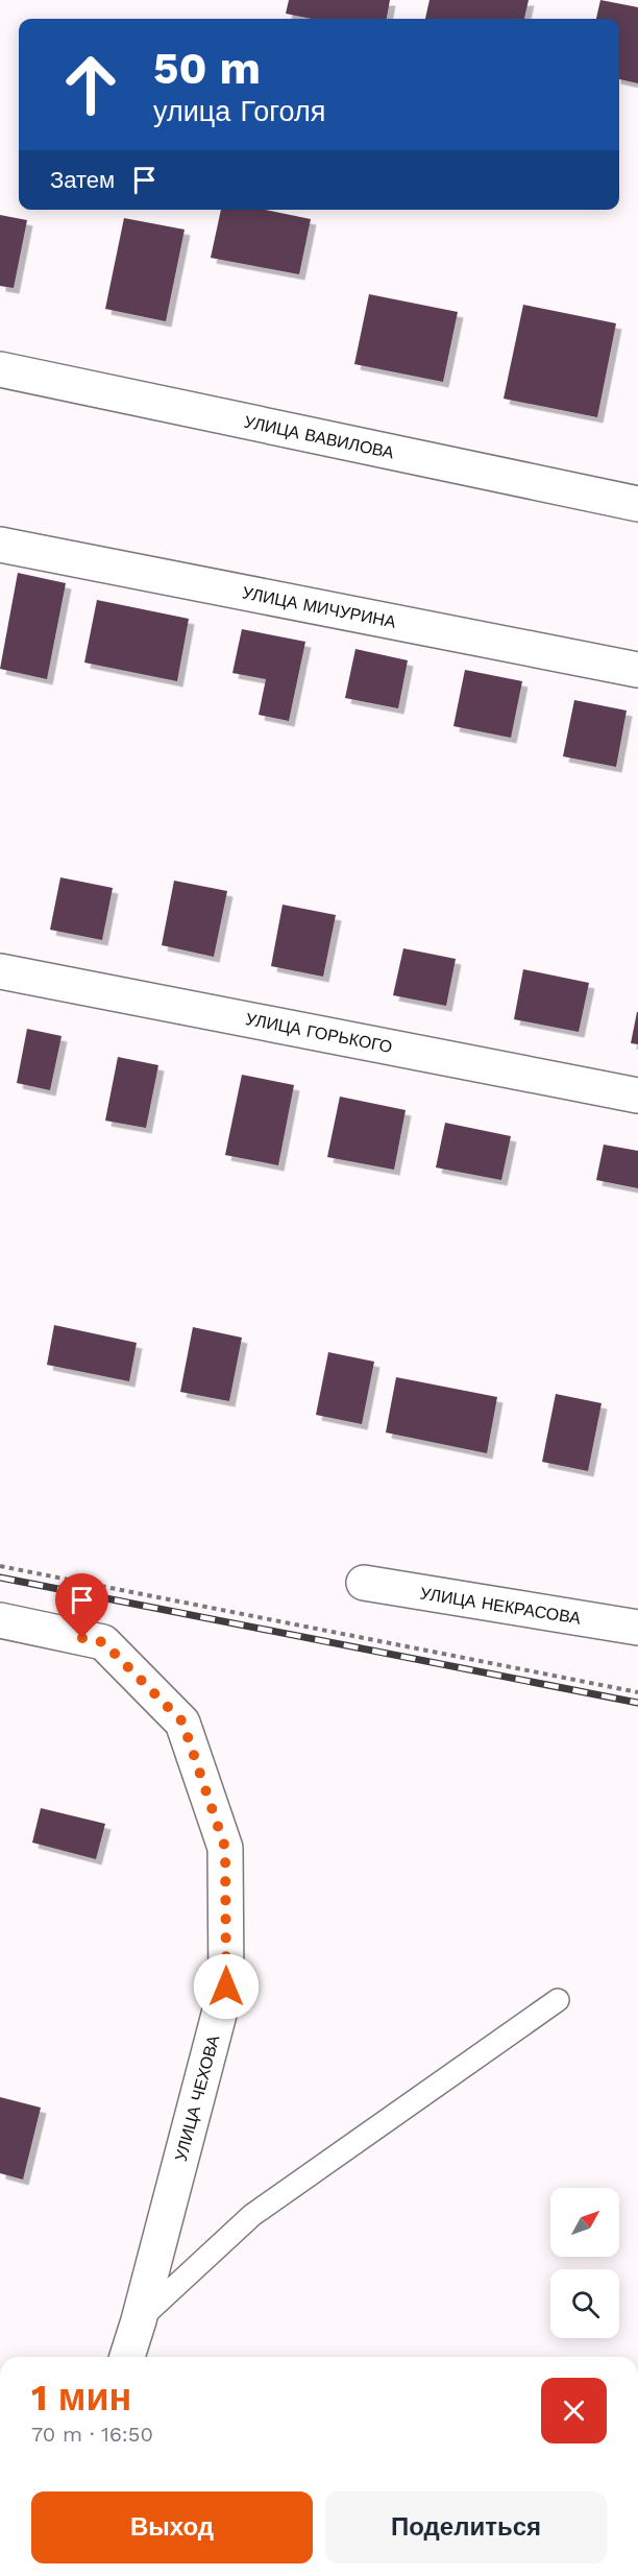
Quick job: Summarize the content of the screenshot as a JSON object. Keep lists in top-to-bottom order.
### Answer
{
  "streets": {
    "street": [
      "УЛИЦА ВАВИЛОВА",
      "УЛИЦА МИЧУРИНА",
      "УЛИЦА ГОРЬКОГО",
      "УЛИЦА НЕКРАСОВА",
      "УЛИЦА ЧЕХОВА"
    ]
  },
  "north": "top right",
  "page": {
    "turn": ["50 m", "улица Гоголя"],
    "then": "Затем",
    "heading": ["1 мин", "70 m · 16:50"],
    "buttons": ["Выход", "Поделиться"]
  }
}
